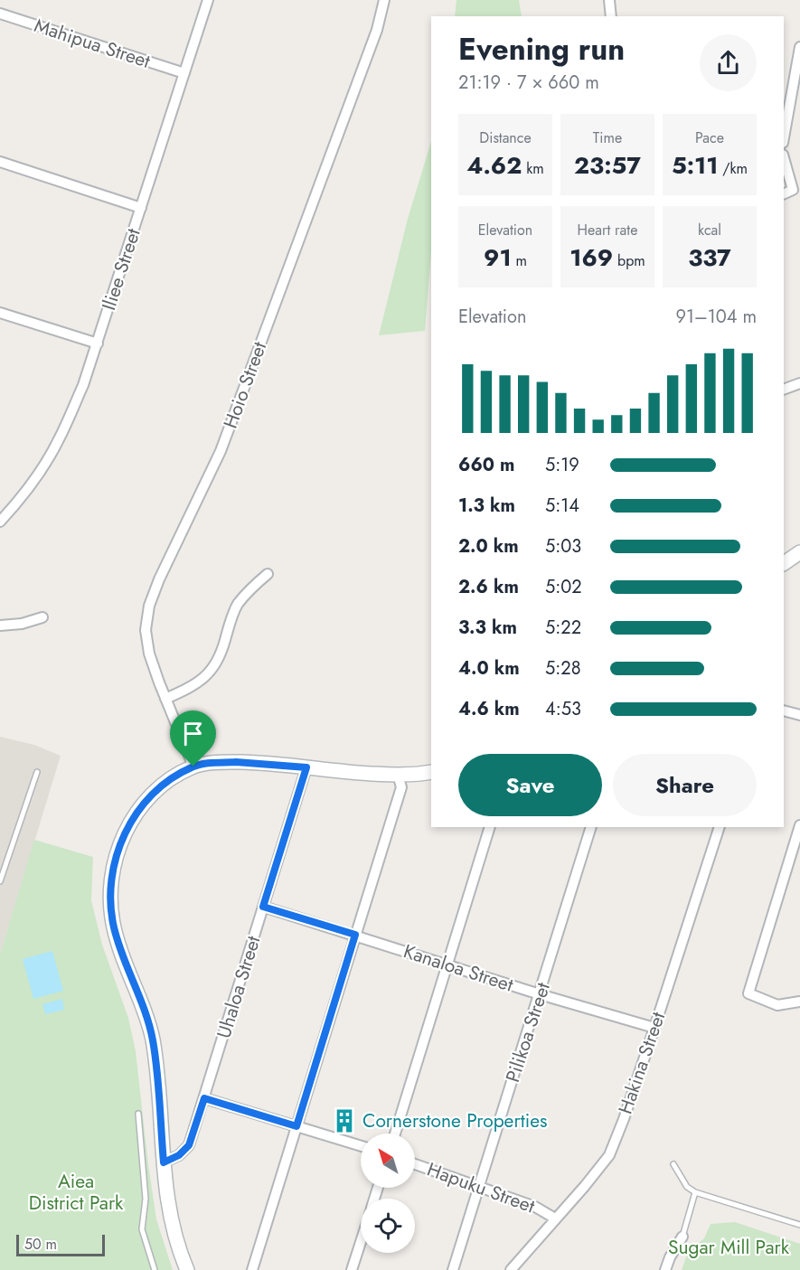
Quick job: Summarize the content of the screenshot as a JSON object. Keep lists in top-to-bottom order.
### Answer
{
  "streets": {
    "street": [
      "Mahipua Street",
      "Iliee Street",
      "Hoio Street",
      "Kanaloa Street",
      "Uhaloa Street",
      "Pilikoa Street",
      "Hakina Street",
      "Hapuku Street"
    ]
  },
  "crossings": [
    ["Mahipua Street", "Iliee Street"],
    ["Kanaloa Street", "Uhaloa Street"],
    ["Kanaloa Street", "Pilikoa Street"],
    ["Kanaloa Street", "Hakina Street"],
    ["Pilikoa Street", "Hapuku Street"],
    ["Hakina Street", "Hapuku Street"]
  ],
  "parks": ["Aiea District Park", "Sugar Mill Park"],
  "places": {
    "building": ["Cornerstone Properties"]
  },
  "scale_bar": "50 m",
  "north": "top left",
  "page": {
    "heading": ["Evening run", "21:19 · 7 × 660 m"],
    "stats": [
      ["Distance", "4.62 km"],
      ["Time", "23:57"],
      ["Pace", "5:11 /km"],
      ["Elevation", "91 m"],
      ["Heart rate", "169 bpm"],
      ["kcal", "337"]
    ],
    "chart": ["Elevation", "91–104 m"],
    "list": [
      {
        "name": "660 m",
        "note": "5:19"
      },
      {
        "name": "1.3 km",
        "note": "5:14"
      },
      {
        "name": "2.0 km",
        "note": "5:03"
      },
      {
        "name": "2.6 km",
        "note": "5:02"
      },
      {
        "name": "3.3 km",
        "note": "5:22"
      },
      {
        "name": "4.0 km",
        "note": "5:28"
      },
      {
        "name": "4.6 km",
        "note": "4:53"
      }
    ],
    "buttons": ["Save", "Share"],
    "scale": "50 m"
  }
}
